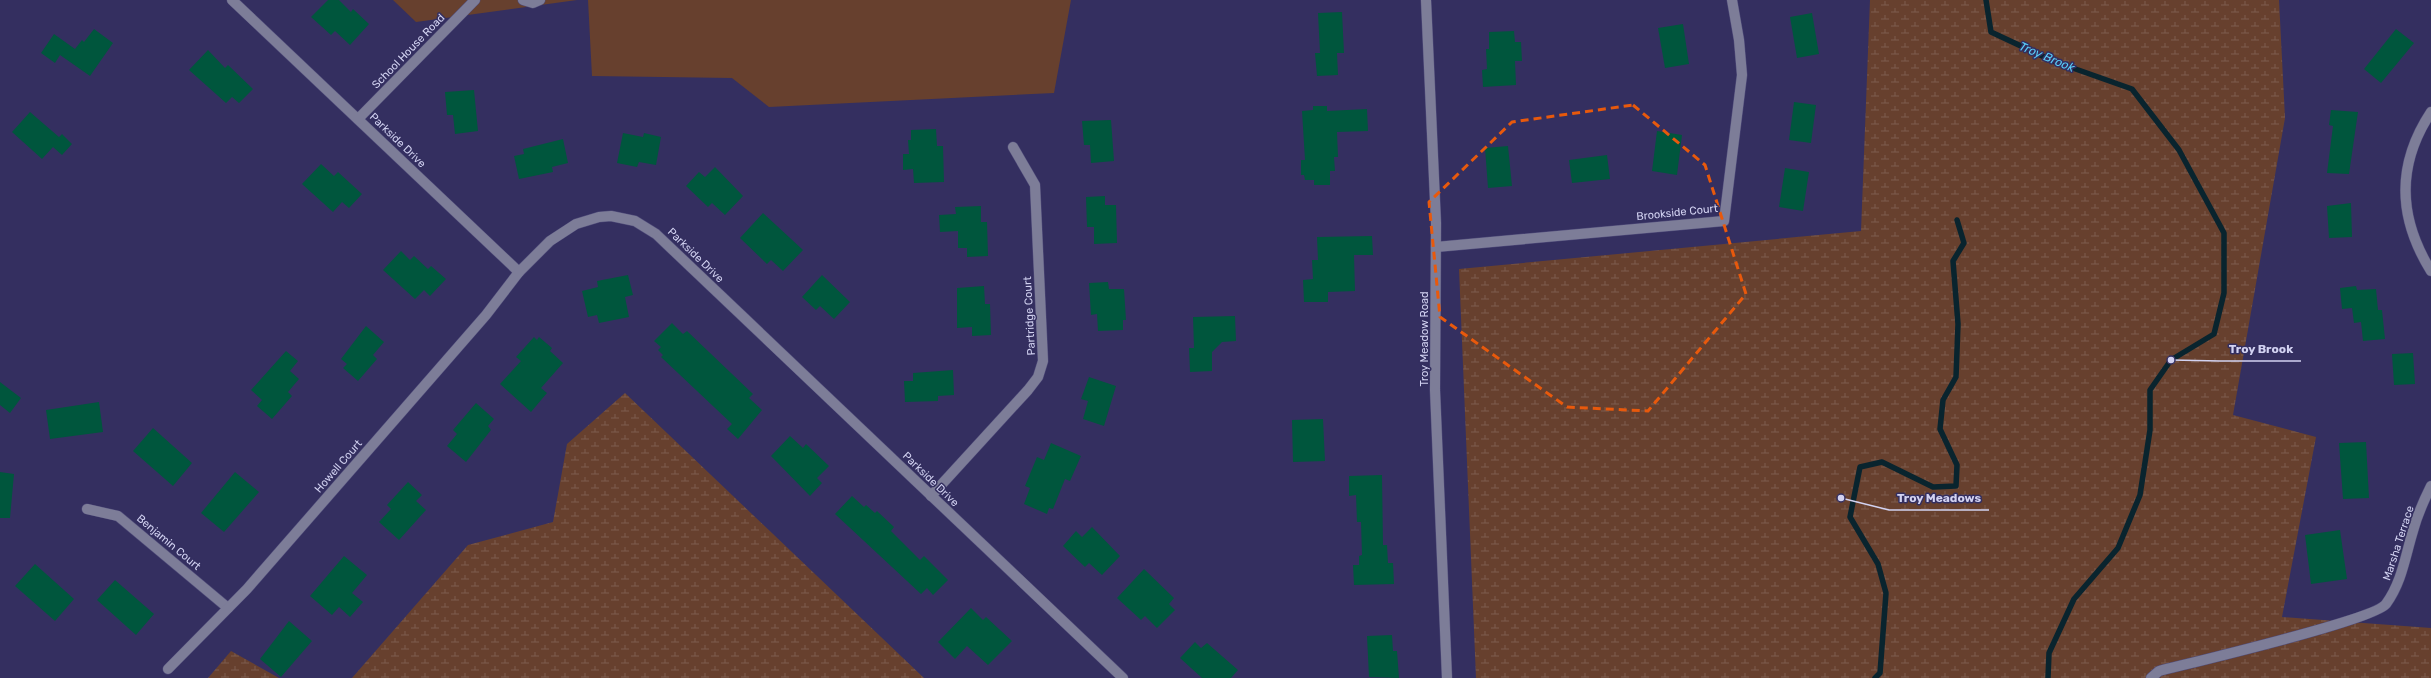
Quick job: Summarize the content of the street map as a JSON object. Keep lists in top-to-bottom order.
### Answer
{
  "streets": {
    "street": [
      "School House Road",
      "Parkside Drive",
      "Brookside Court",
      "Partridge Court",
      "Troy Meadow Road",
      "Howell Court",
      "Benjamin Court",
      "Marsha Terrace"
    ]
  },
  "crossings": [
    ["School House Road", "Parkside Drive"],
    ["Parkside Drive", "Partridge Court"],
    ["Parkside Drive", "Howell Court"],
    ["Brookside Court", "Troy Meadow Road"],
    ["Howell Court", "Benjamin Court"]
  ],
  "water": ["Troy Brook"],
  "places": ["Troy Brook", "Troy Meadows"]
}
